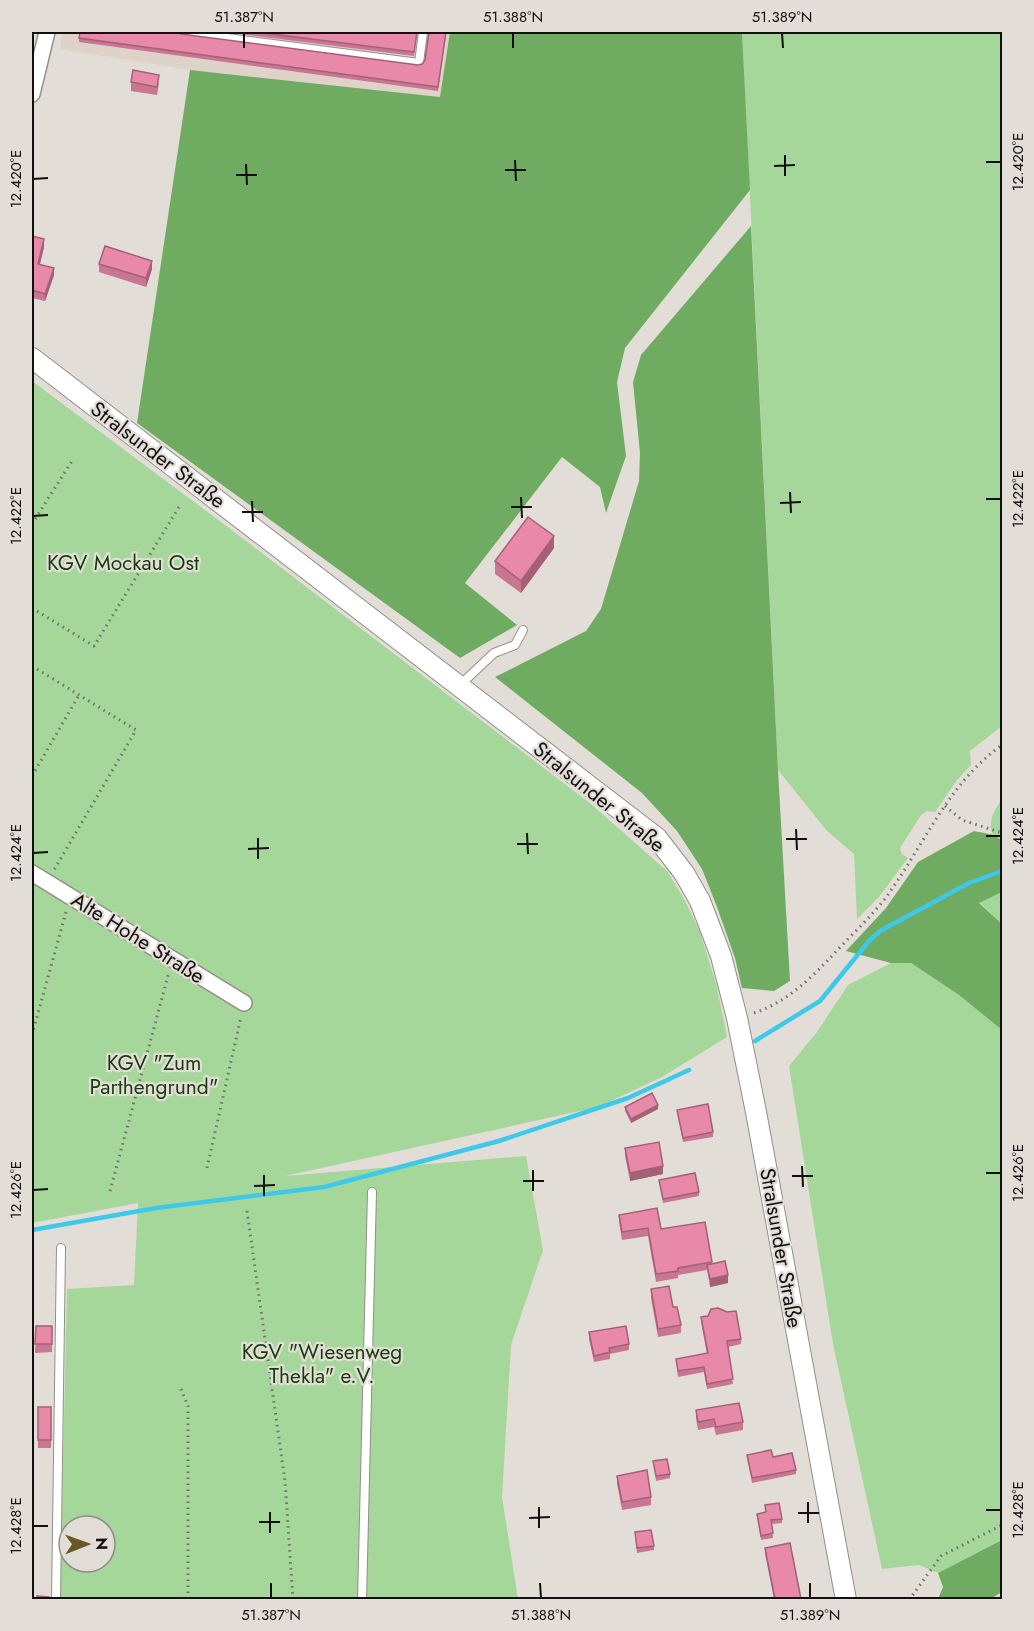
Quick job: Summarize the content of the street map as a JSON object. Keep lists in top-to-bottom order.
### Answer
{
  "streets": {
    "street": ["Stralsunder Straße", "Alte Hohe Straße"]
  },
  "parks": ["KGV Mockau Ost", "KGV \"Zum Parthengrund\"", "KGV \"Wiesenweg Thekla\" e.V."],
  "north": "right",
  "coordinates": [
    "51.387°N",
    "51.388°N",
    "51.389°N",
    "12.420°E",
    "12.422°E",
    "12.424°E",
    "12.426°E",
    "12.428°E"
  ]
}
